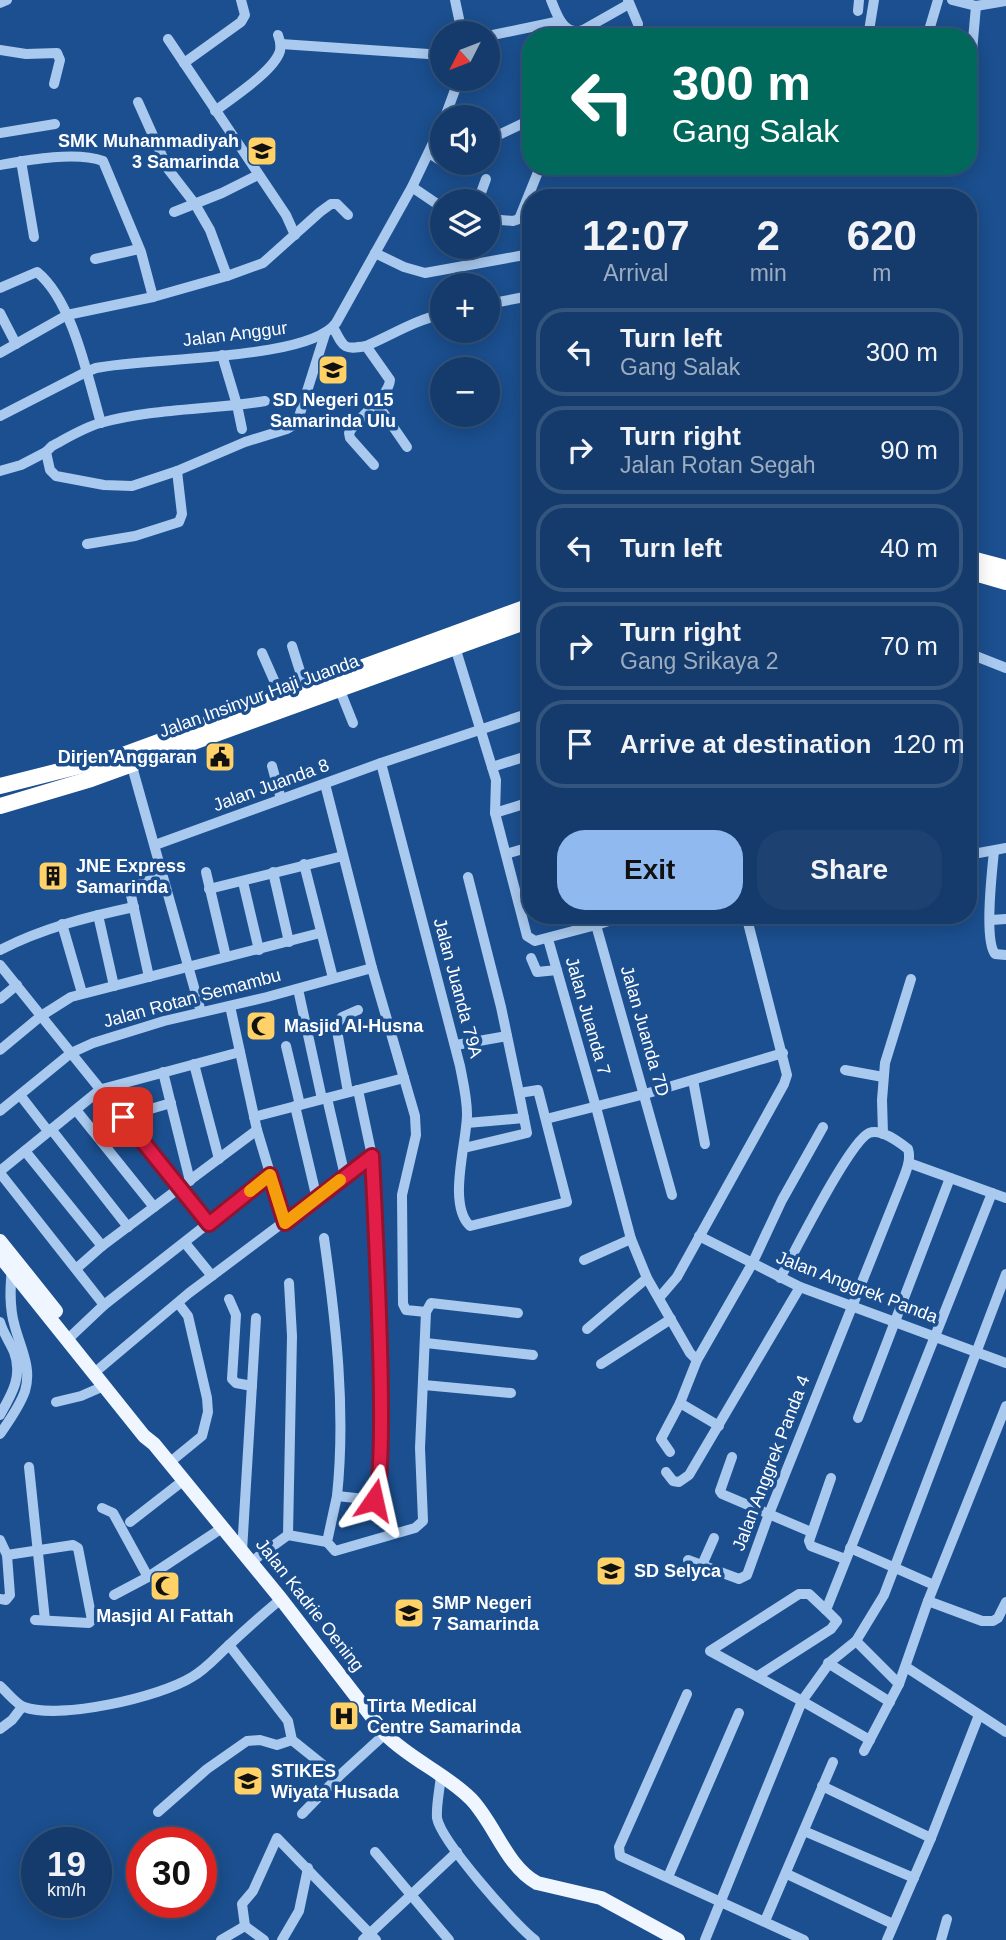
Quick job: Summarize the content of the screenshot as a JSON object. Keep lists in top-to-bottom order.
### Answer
{
  "streets": {
    "highway": ["Jalan Insinyur Haji Juanda"],
    "main road": ["Jalan Kadrie Oening"],
    "street": [
      "Jalan Anggur",
      "Jalan Juanda 8",
      "Jalan Juanda 79A",
      "Jalan Rotan Semambu",
      "Jalan Juanda 7",
      "Jalan Juanda 7D",
      "Jalan Anggrek Panda",
      "Jalan Anggrek Panda 4"
    ]
  },
  "crossings": [
    ["Jalan Insinyur Haji Juanda", "Jalan Juanda 7"],
    ["Jalan Juanda 8", "Jalan Juanda 79A"],
    ["Jalan Juanda 8", "Jalan Juanda 7"],
    ["Jalan Anggrek Panda", "Jalan Anggrek Panda 4"]
  ],
  "places": {
    "school or university": [
      "SMK Muhammadiyah 3 Samarinda",
      "SD Negeri 015 Samarinda Ulu",
      "SD Selyca",
      "SMP Negeri 7 Samarinda",
      "STIKES Wiyata Husada"
    ],
    "public building": ["Dirjen Anggaran"],
    "building": ["JNE Express Samarinda"],
    "mosque": ["Masjid Al-Husna", "Masjid Al Fattah"],
    "hospital": ["Tirta Medical Centre Samarinda"]
  },
  "north": "bottom left",
  "page": {
    "map_buttons": ["+", "−"],
    "turn": ["300 m", "Gang Salak"],
    "eta": [
      "12:07",
      "Arrival",
      "2",
      "min",
      "620",
      "m"
    ],
    "list": [
      {
        "name": "Turn left",
        "note": "Gang Salak",
        "value": "300 m"
      },
      {
        "name": "Turn right",
        "note": "Jalan Rotan Segah",
        "value": "90 m"
      },
      {
        "name": "Turn left",
        "value": "40 m"
      },
      {
        "name": "Turn right",
        "note": "Gang Srikaya 2",
        "value": "70 m"
      },
      {
        "name": "Arrive at destination",
        "value": "120 m"
      }
    ],
    "buttons": ["Exit", "Share"],
    "speed": "19 km/h",
    "limit": "30"
  }
}
